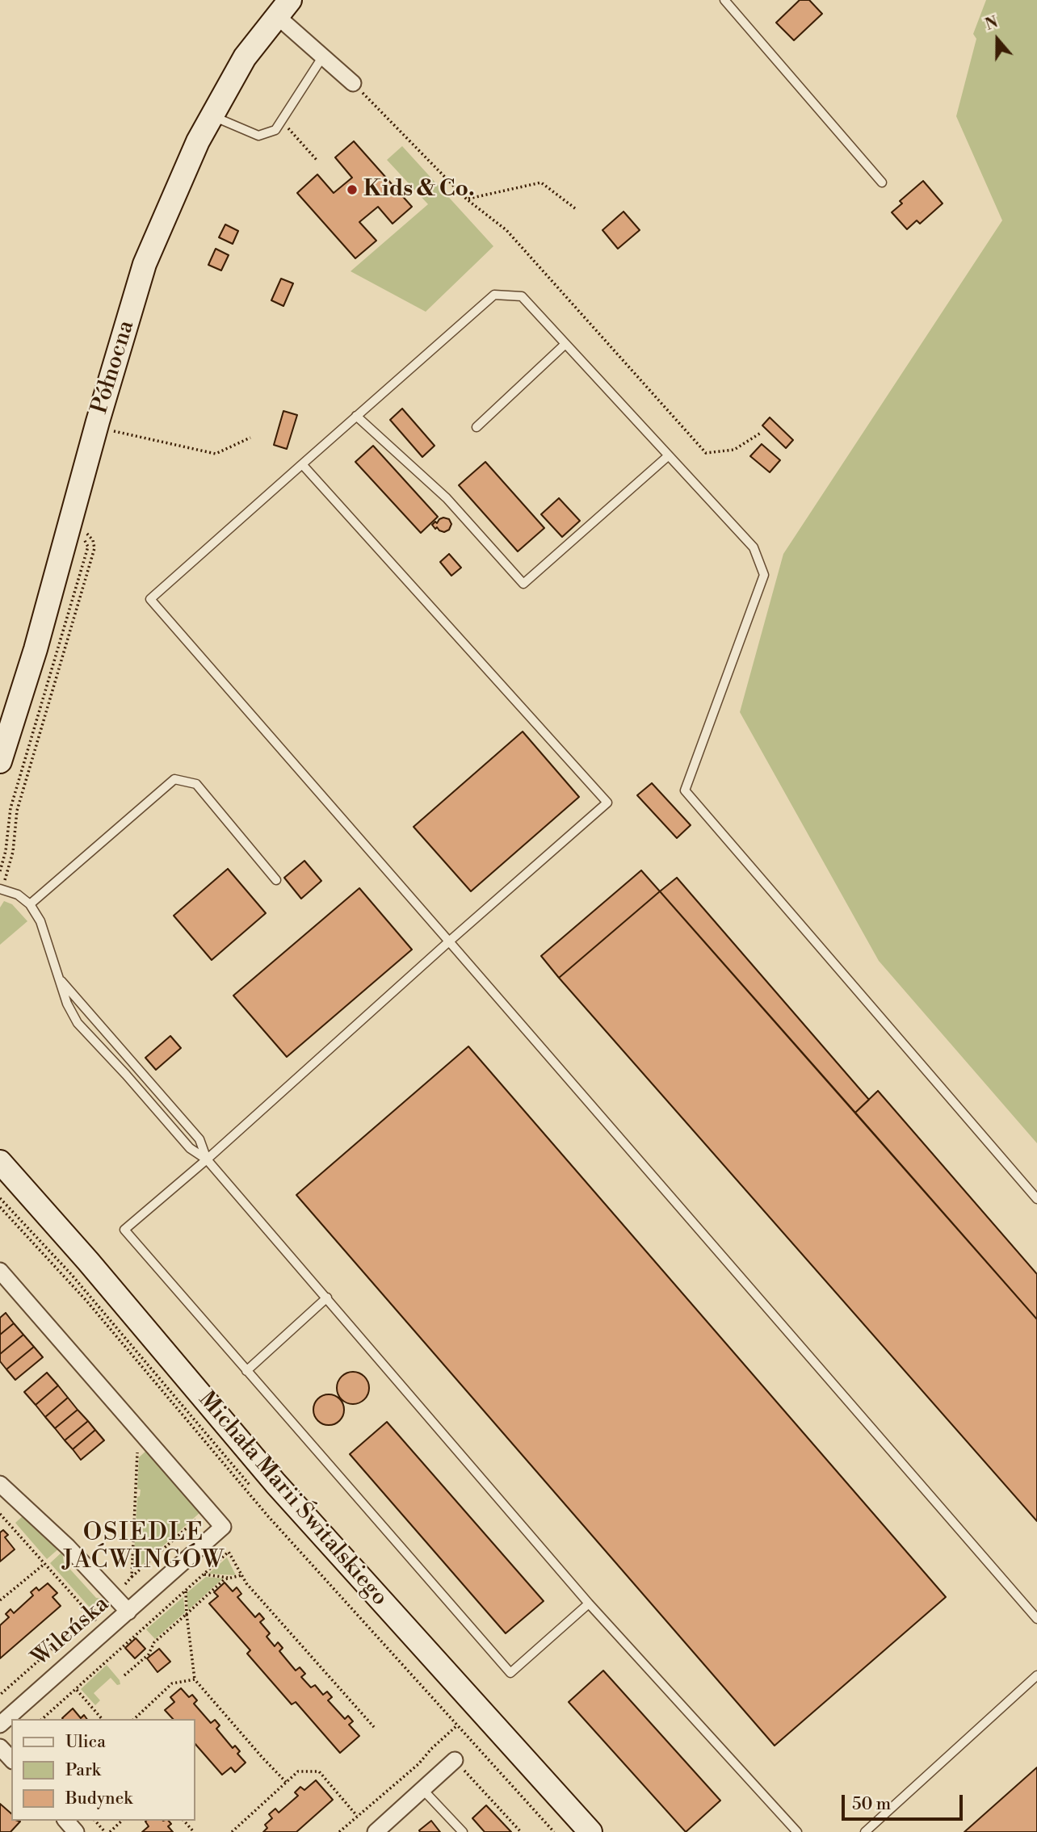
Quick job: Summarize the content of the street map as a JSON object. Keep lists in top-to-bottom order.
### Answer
{
  "streets": {
    "main road": ["Północna", "Michała Marii Świtalskiego"],
    "street": ["Wileńska"]
  },
  "districts": ["OSIEDLE JAĆWINGÓW"],
  "places": ["Kids & Co."],
  "legend": ["Ulica", "Park", "Budynek"],
  "scale_bar": "50 m",
  "north": "top"
}
